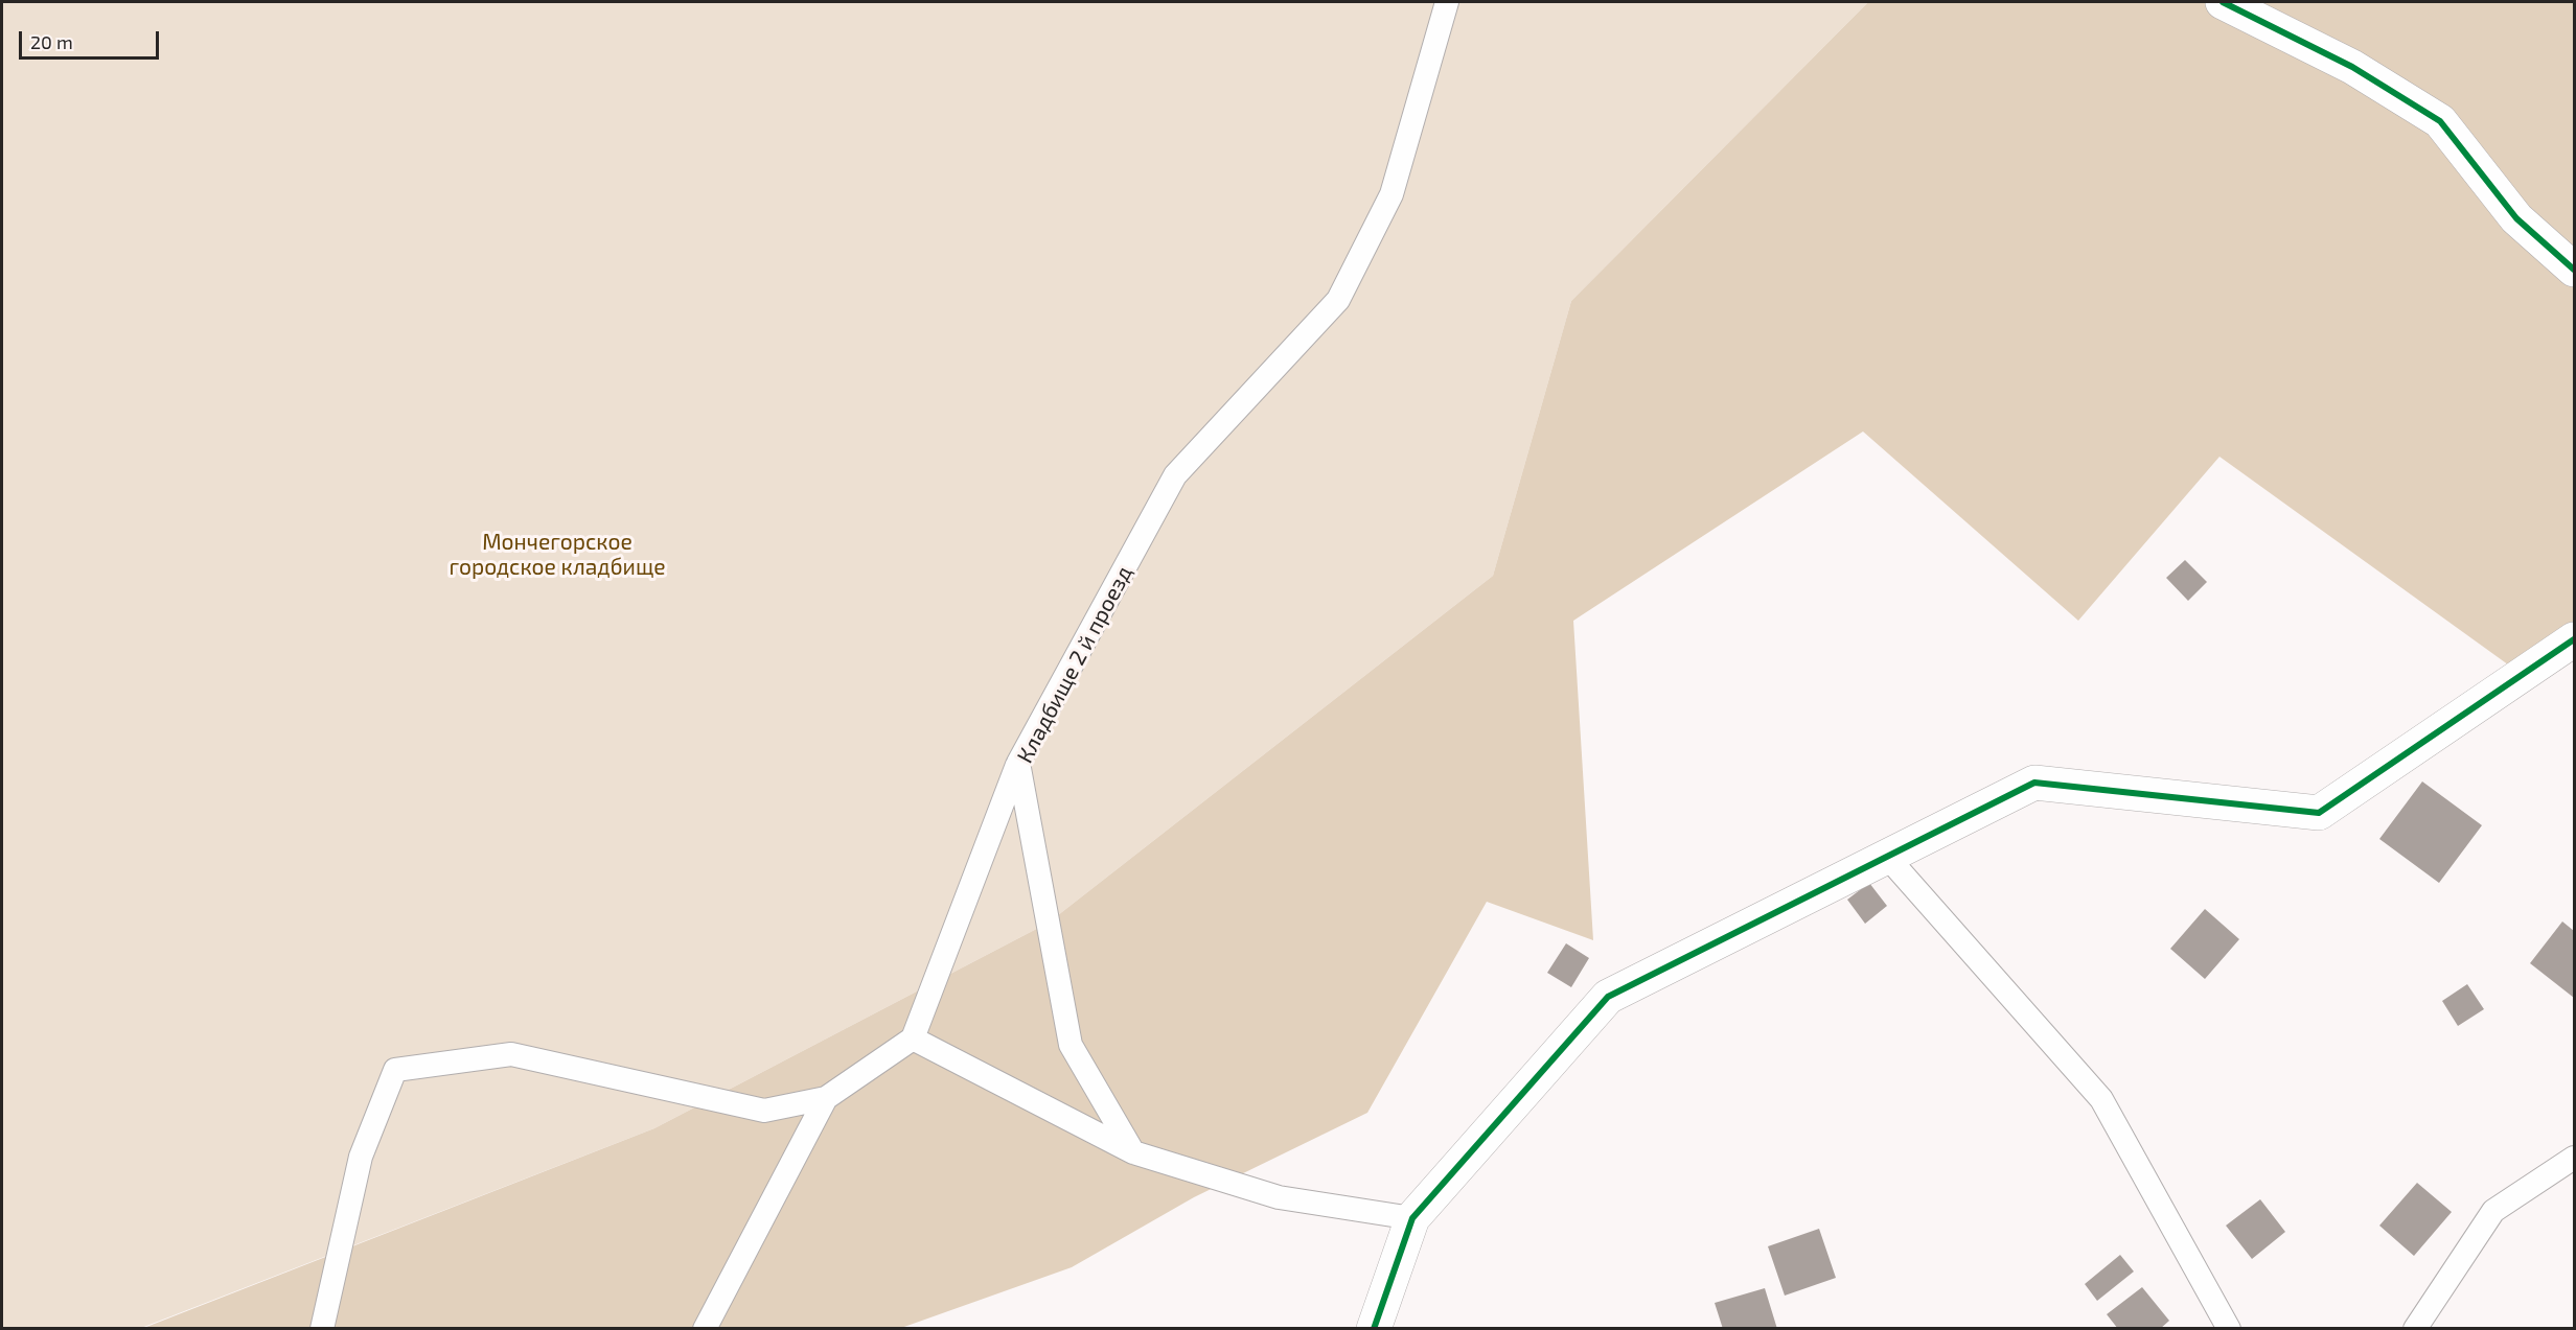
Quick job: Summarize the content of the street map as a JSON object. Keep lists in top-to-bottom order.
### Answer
{
  "streets": {
    "lane": ["Кладбище 2 й проезд"]
  },
  "parks": ["Мончегорское городское кладбище"],
  "scale_bar": "20 m"
}
